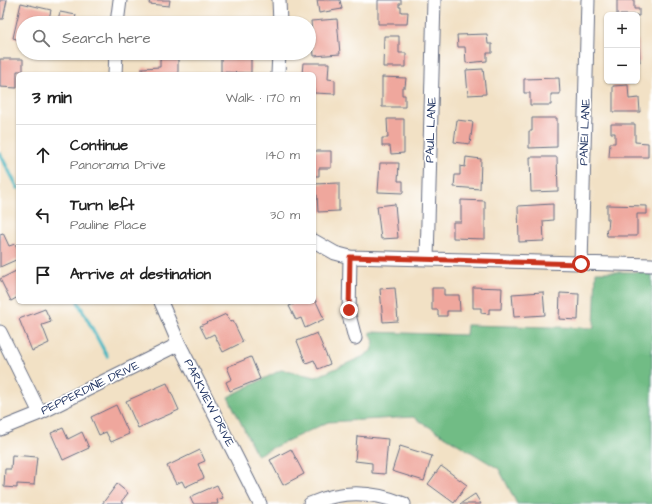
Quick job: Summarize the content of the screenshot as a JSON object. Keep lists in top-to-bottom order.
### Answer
{
  "streets": {
    "street": [
      "PAUL LANE",
      "PANEI LANE",
      "PEPPERDINE DRIVE",
      "PARKVIEW DRIVE"
    ]
  },
  "crossings": [
    ["PEPPERDINE DRIVE", "PARKVIEW DRIVE"]
  ],
  "page": {
    "map_buttons": ["+", "−"],
    "search": "Search here",
    "heading": ["3 min", "Walk · 170 m"],
    "list": [
      ["Continue", "Panorama Drive", "140 m"],
      ["Turn left", "Pauline Place", "30 m"],
      "Arrive at destination"
    ]
  }
}
